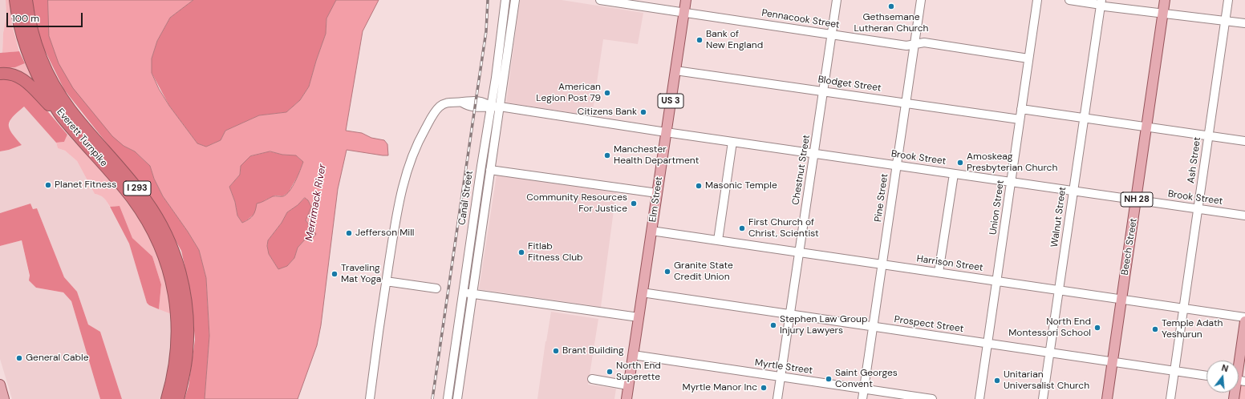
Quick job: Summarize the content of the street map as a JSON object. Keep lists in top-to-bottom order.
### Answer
{
  "streets": {
    "highway": ["Everett Turnpike", "I 293"],
    "main road": [
      "US 3",
      "Elm Street",
      "NH 28",
      "Beech Street"
    ],
    "street": [
      "Pennacook Street",
      "Blodget Street",
      "Brook Street",
      "Ash Street",
      "Chestnut Street",
      "Canal Street",
      "Pine Street",
      "Union Street",
      "Walnut Street",
      "Harrison Street",
      "Prospect Street",
      "Myrtle Street"
    ]
  },
  "crossings": [
    ["Pennacook Street", "Chestnut Street"],
    ["Pennacook Street", "Pine Street"],
    ["Pennacook Street", "Elm Street"],
    ["Pennacook Street", "Union Street"],
    ["Blodget Street", "Chestnut Street"],
    ["Blodget Street", "Pine Street"],
    ["Blodget Street", "Elm Street"],
    ["Blodget Street", "Union Street"],
    ["Brook Street", "Ash Street"],
    ["Brook Street", "Chestnut Street"],
    ["Brook Street", "Canal Street"],
    ["Brook Street", "Pine Street"],
    ["Brook Street", "Elm Street"],
    ["Brook Street", "Union Street"],
    ["Brook Street", "Walnut Street"],
    ["Brook Street", "Beech Street"],
    ["Ash Street", "Harrison Street"],
    ["Ash Street", "Prospect Street"],
    ["Chestnut Street", "Harrison Street"],
    ["Chestnut Street", "Prospect Street"],
    ["Chestnut Street", "Myrtle Street"],
    ["Pine Street", "Harrison Street"],
    ["Pine Street", "Prospect Street"],
    ["Pine Street", "Myrtle Street"],
    ["Elm Street", "Harrison Street"],
    ["Elm Street", "Prospect Street"],
    ["Elm Street", "Myrtle Street"],
    ["Union Street", "Harrison Street"],
    ["Union Street", "Prospect Street"],
    ["Walnut Street", "Harrison Street"],
    ["Walnut Street", "Prospect Street"],
    ["Beech Street", "Harrison Street"],
    ["Beech Street", "Prospect Street"]
  ],
  "water": ["Merrimack River"],
  "places": [
    "Gethsemane Lutheran Church",
    "Bank of New England",
    "American Legion Post 79",
    "Citizens Bank",
    "Manchester Health Department",
    "Amoskeag Presbyterian Church",
    "Planet Fitness",
    "Masonic Temple",
    "Community Resources For Justice",
    "First Church of Christ, Scientist",
    "Jefferson Mill",
    "Fitlab Fitness Club",
    "Granite State Credit Union",
    "Traveling Mat Yoga",
    "Stephen Law Group Injury Lawyers",
    "North End Montessori School",
    "Temple Adath Yeshurun",
    "Brant Building",
    "General Cable",
    "North End Superette",
    "Saint Georges Convent",
    "Unitarian Universalist Church",
    "Myrtle Manor Inc"
  ],
  "scale_bar": "100 m",
  "north": "top"
}
